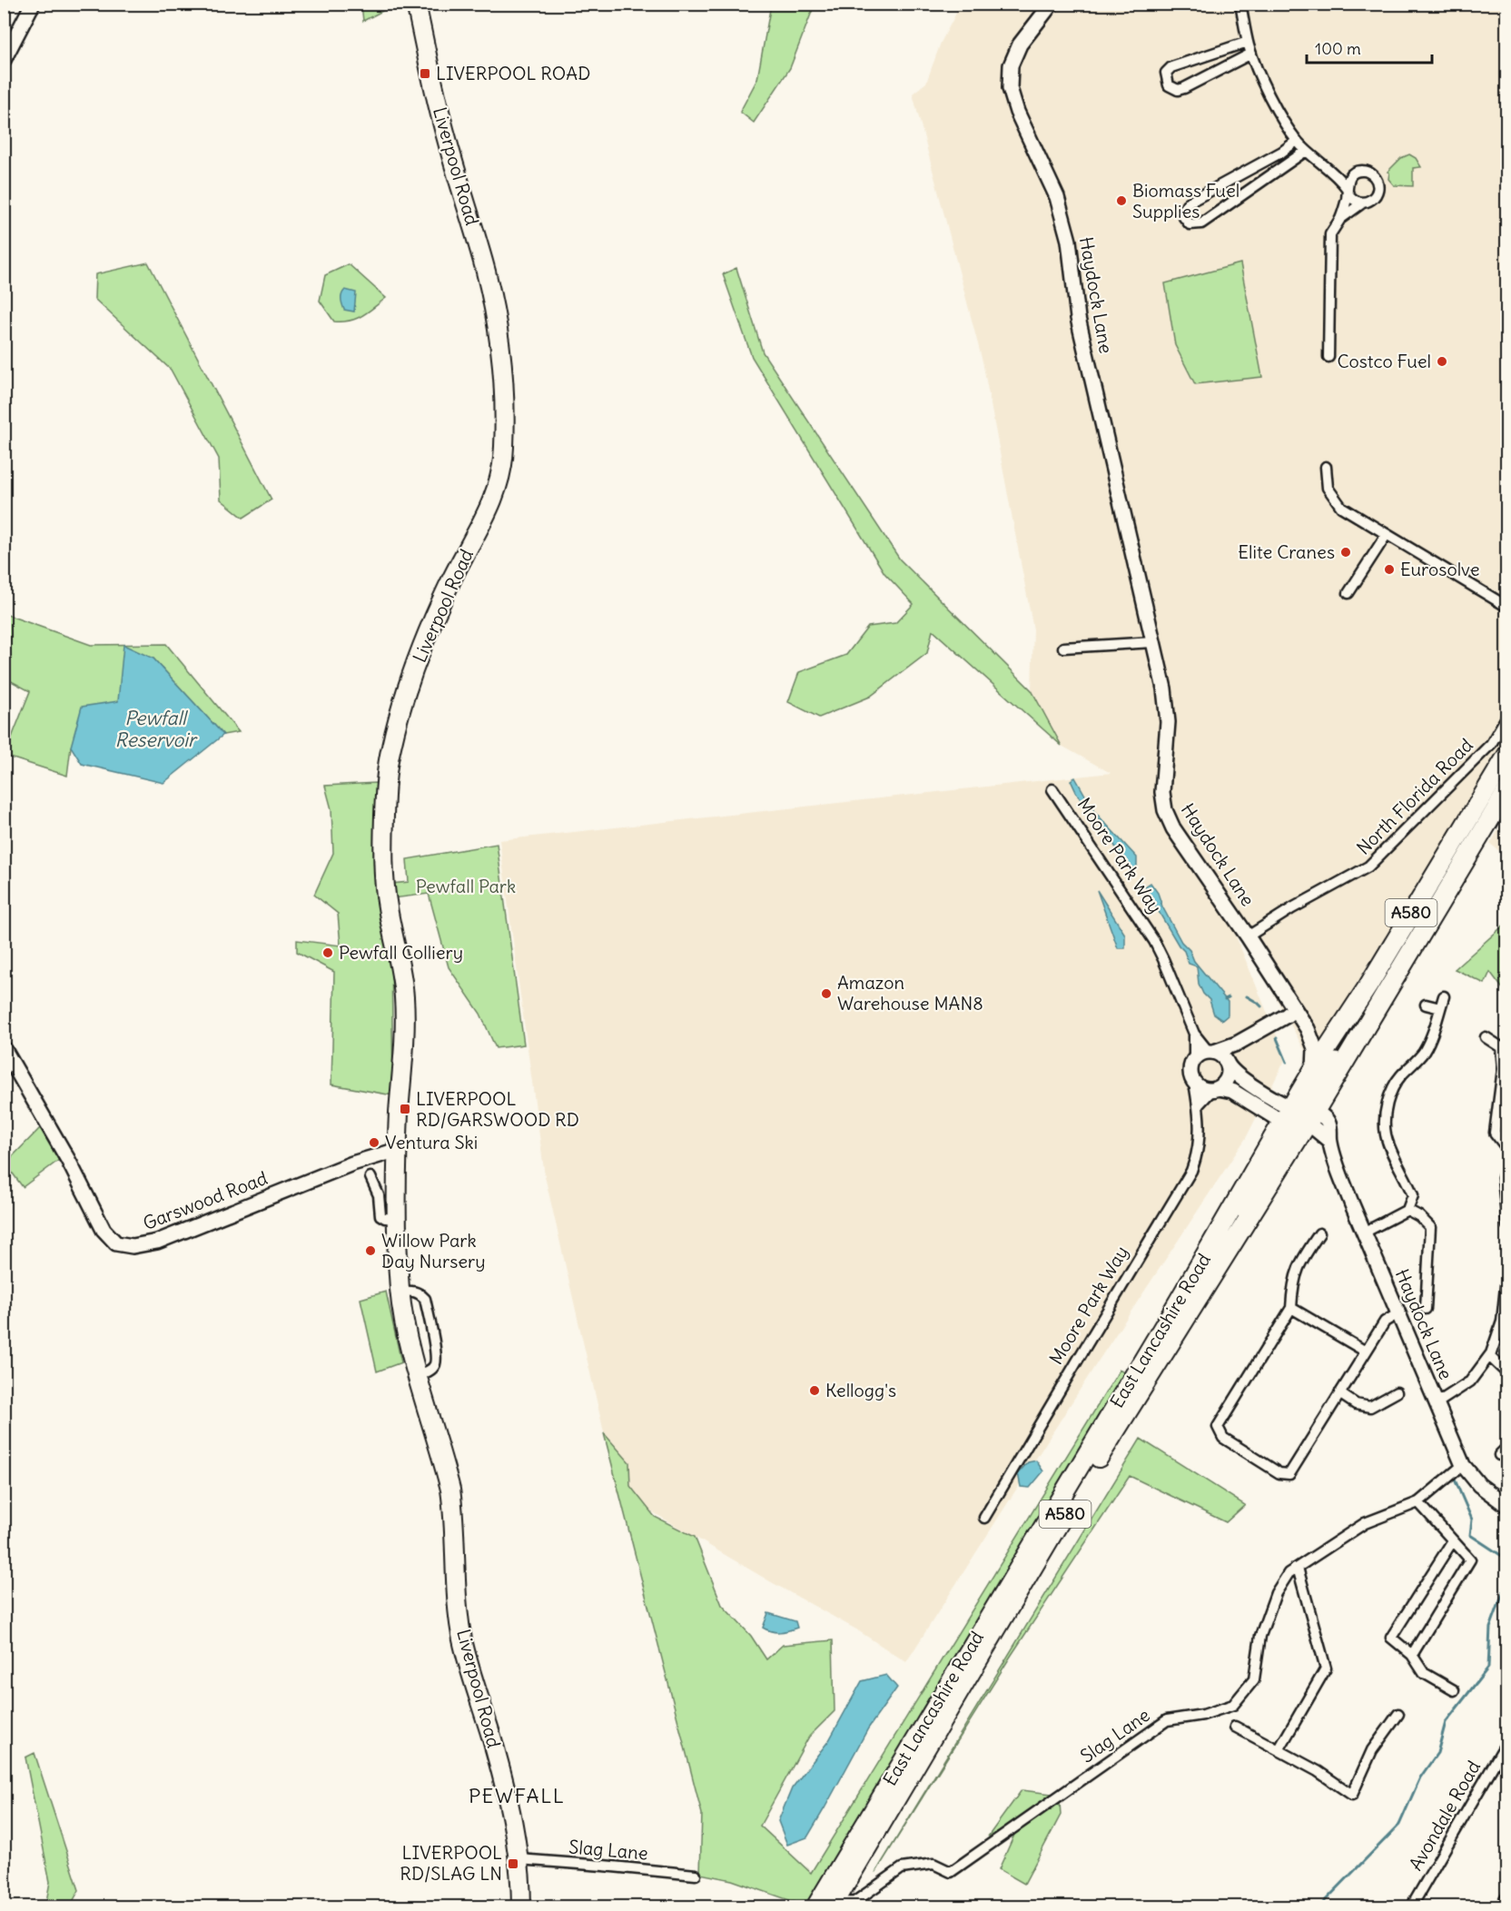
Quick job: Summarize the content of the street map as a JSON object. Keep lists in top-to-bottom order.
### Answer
{
  "streets": {
    "highway": ["Liverpool Road", "A580", "East Lancashire Road"],
    "street": [
      "Haydock Lane",
      "North Florida Road",
      "Moore Park Way",
      "Garswood Road",
      "Slag Lane",
      "Avondale Road"
    ]
  },
  "crossings": [
    ["Liverpool Road", "Garswood Road"],
    ["Liverpool Road", "Slag Lane"],
    ["Haydock Lane", "North Florida Road"],
    ["Haydock Lane", "East Lancashire Road"],
    ["Haydock Lane", "Slag Lane"],
    ["East Lancashire Road", "Slag Lane"]
  ],
  "districts": ["PEWFALL"],
  "water": ["Pewfall Reservoir"],
  "parks": ["Pewfall Park"],
  "places": {
    "transit": ["LIVERPOOL ROAD", "LIVERPOOL RD/GARSWOOD RD", "LIVERPOOL RD/SLAG LN"],
    "other": [
      "Biomass Fuel Supplies",
      "Costco Fuel",
      "Elite Cranes",
      "Eurosolve",
      "Pewfall Colliery",
      "Amazon Warehouse MAN8",
      "Ventura Ski",
      "Willow Park Day Nursery",
      "Kellogg's"
    ]
  },
  "scale_bar": "100 m"
}
